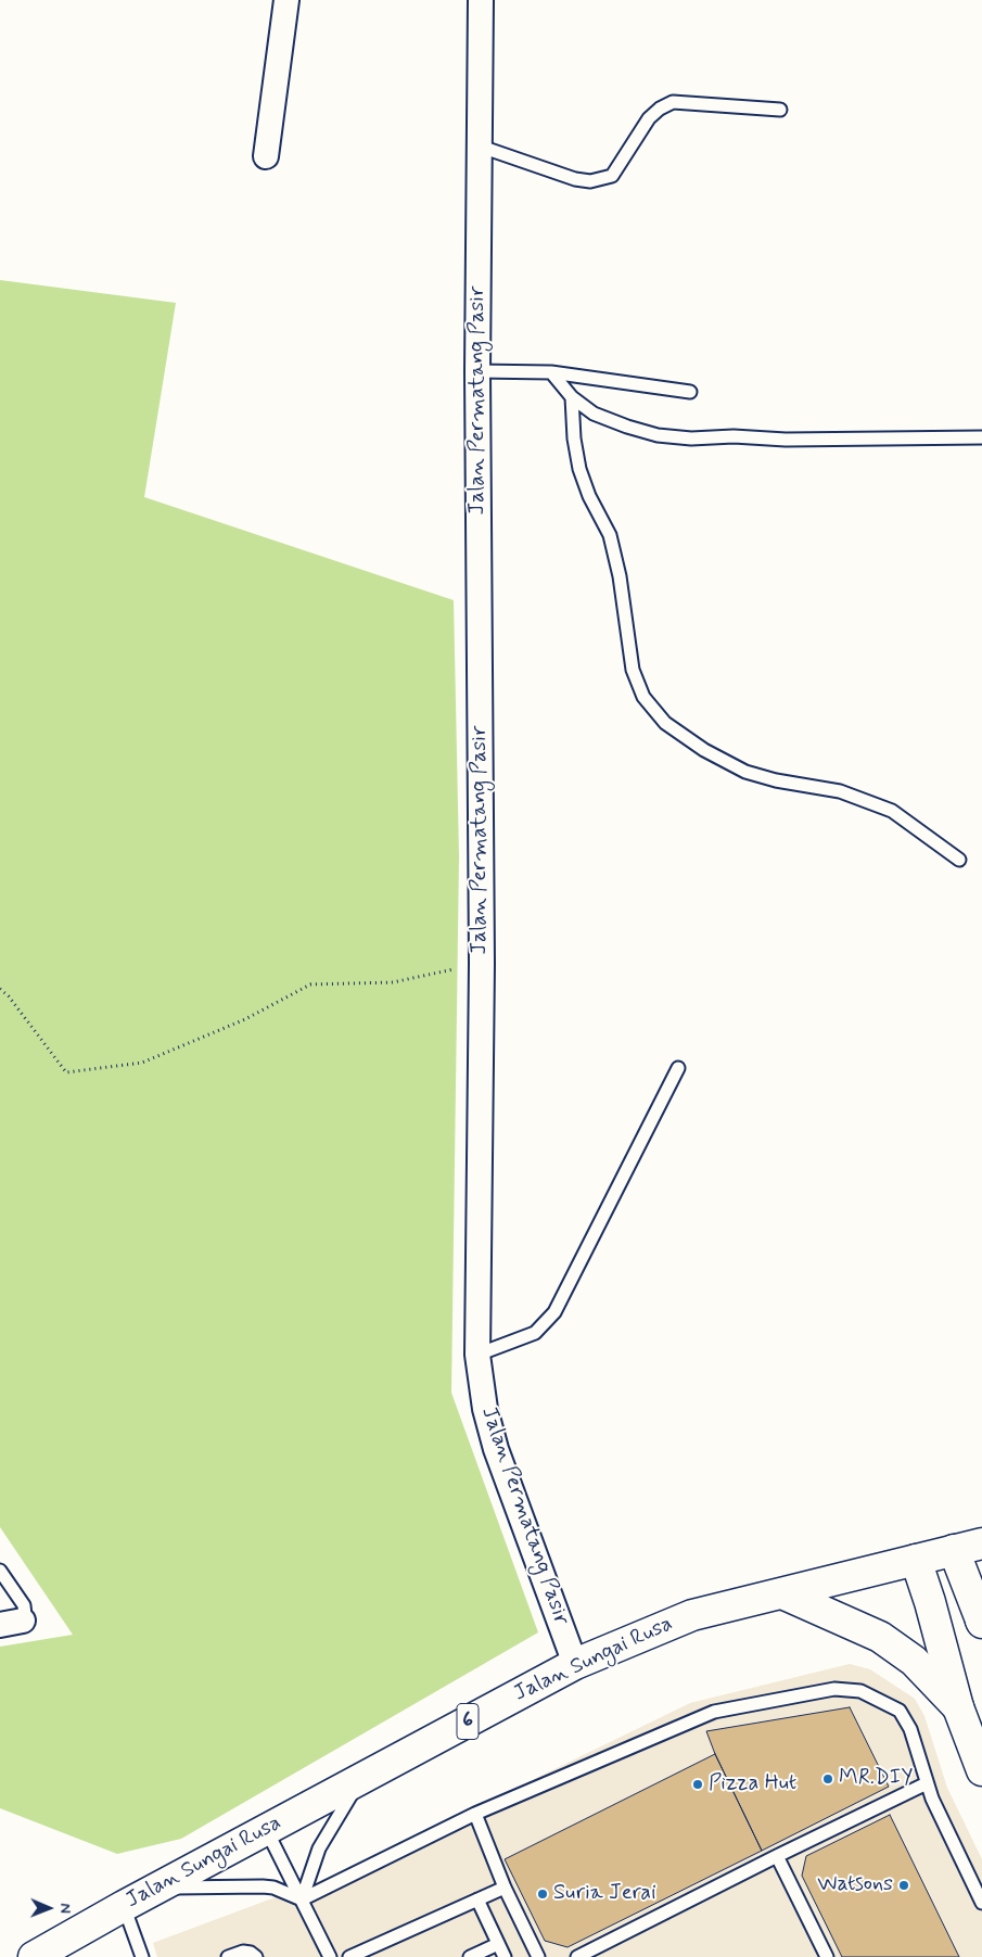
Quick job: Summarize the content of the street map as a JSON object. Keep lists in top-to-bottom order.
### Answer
{
  "streets": {
    "main road": ["Jalan Sungai Rusa", "6"],
    "street": ["Jalan Permatang Pasir"]
  },
  "crossings": [
    ["Jalan Permatang Pasir", "Jalan Sungai Rusa"]
  ],
  "places": [
    "MR.DIY",
    "Pizza Hut",
    "Watsons",
    "Suria Jerai"
  ],
  "north": "right"
}
